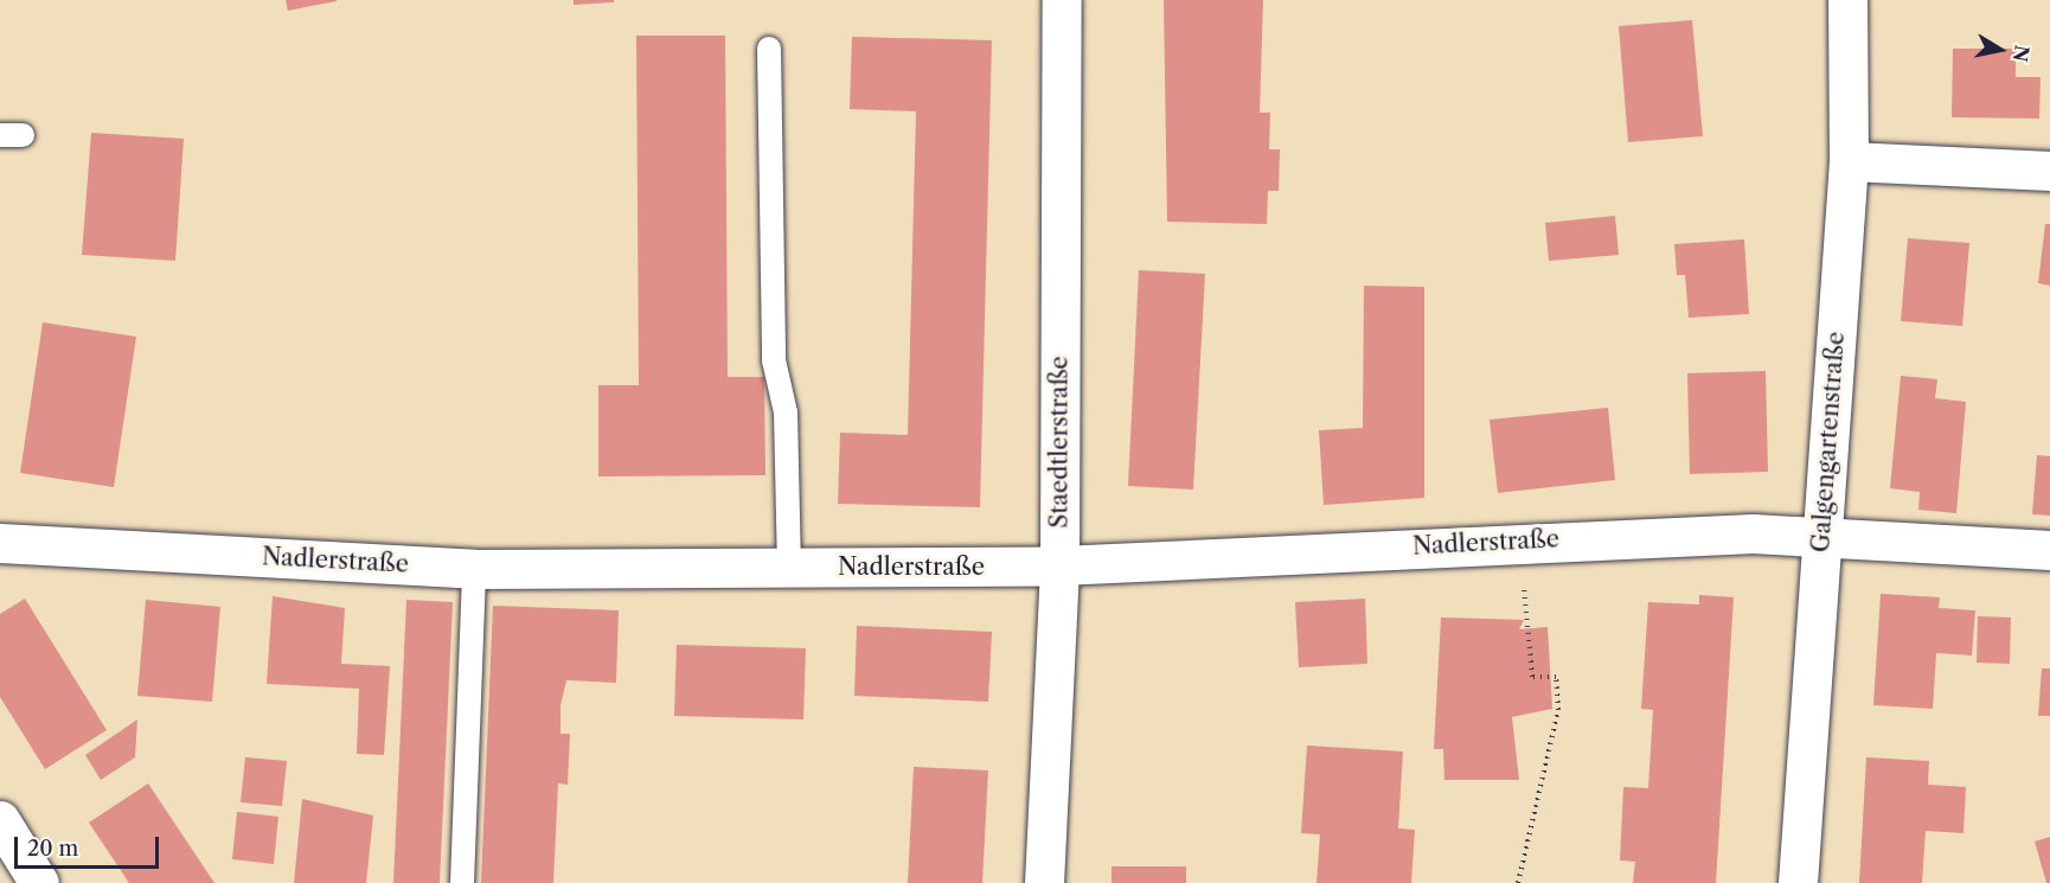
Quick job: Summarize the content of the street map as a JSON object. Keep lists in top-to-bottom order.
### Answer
{
  "streets": {
    "street": ["Staedtlerstraße", "Galgengartenstraße", "Nadlerstraße"]
  },
  "crossings": [
    ["Staedtlerstraße", "Nadlerstraße"],
    ["Galgengartenstraße", "Nadlerstraße"]
  ],
  "scale_bar": "20 m",
  "north": "right"
}
